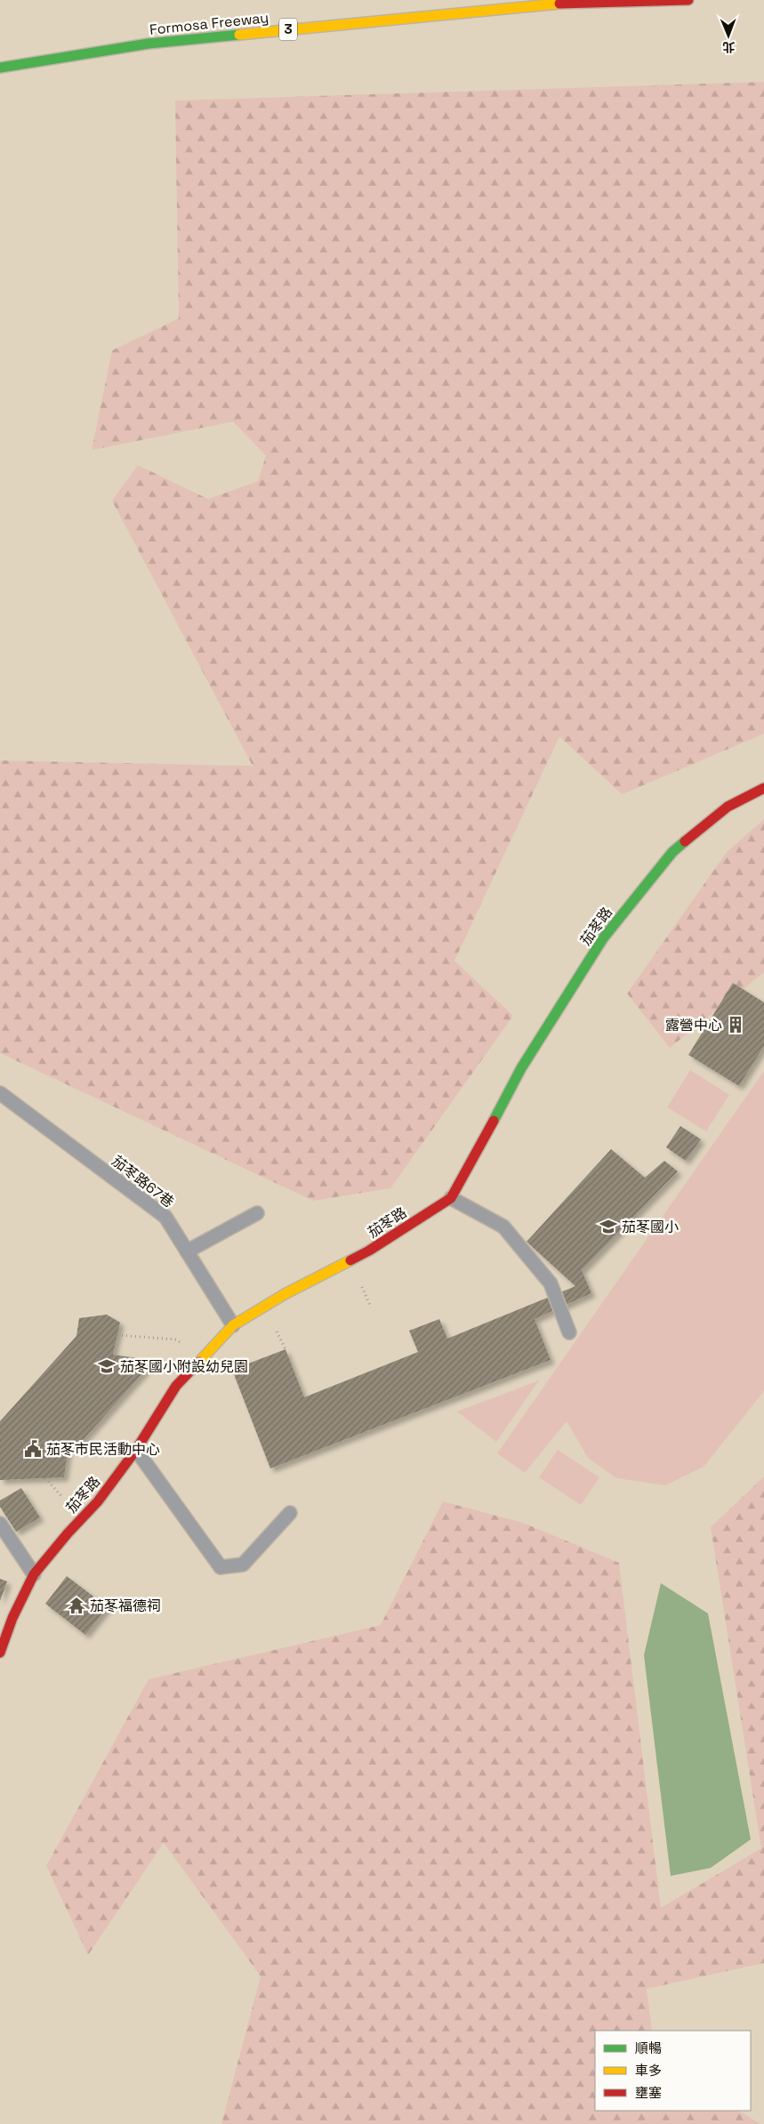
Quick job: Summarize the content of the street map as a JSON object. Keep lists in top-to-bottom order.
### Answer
{
  "streets": {
    "main road": ["Formosa Freeway", "3", "茄苳路"],
    "lane": ["茄苳路67巷"]
  },
  "crossings": [
    ["茄苳路", "茄苳路67巷"]
  ],
  "places": {
    "building": ["露營中心"],
    "school or university": ["茄苳國小", "茄苳國小附設幼兒園"],
    "public building": ["茄苳市民活動中心"],
    "temple": ["茄苳福德祠"]
  },
  "legend": ["順暢", "車多", "壅塞"],
  "north": "bottom"
}
